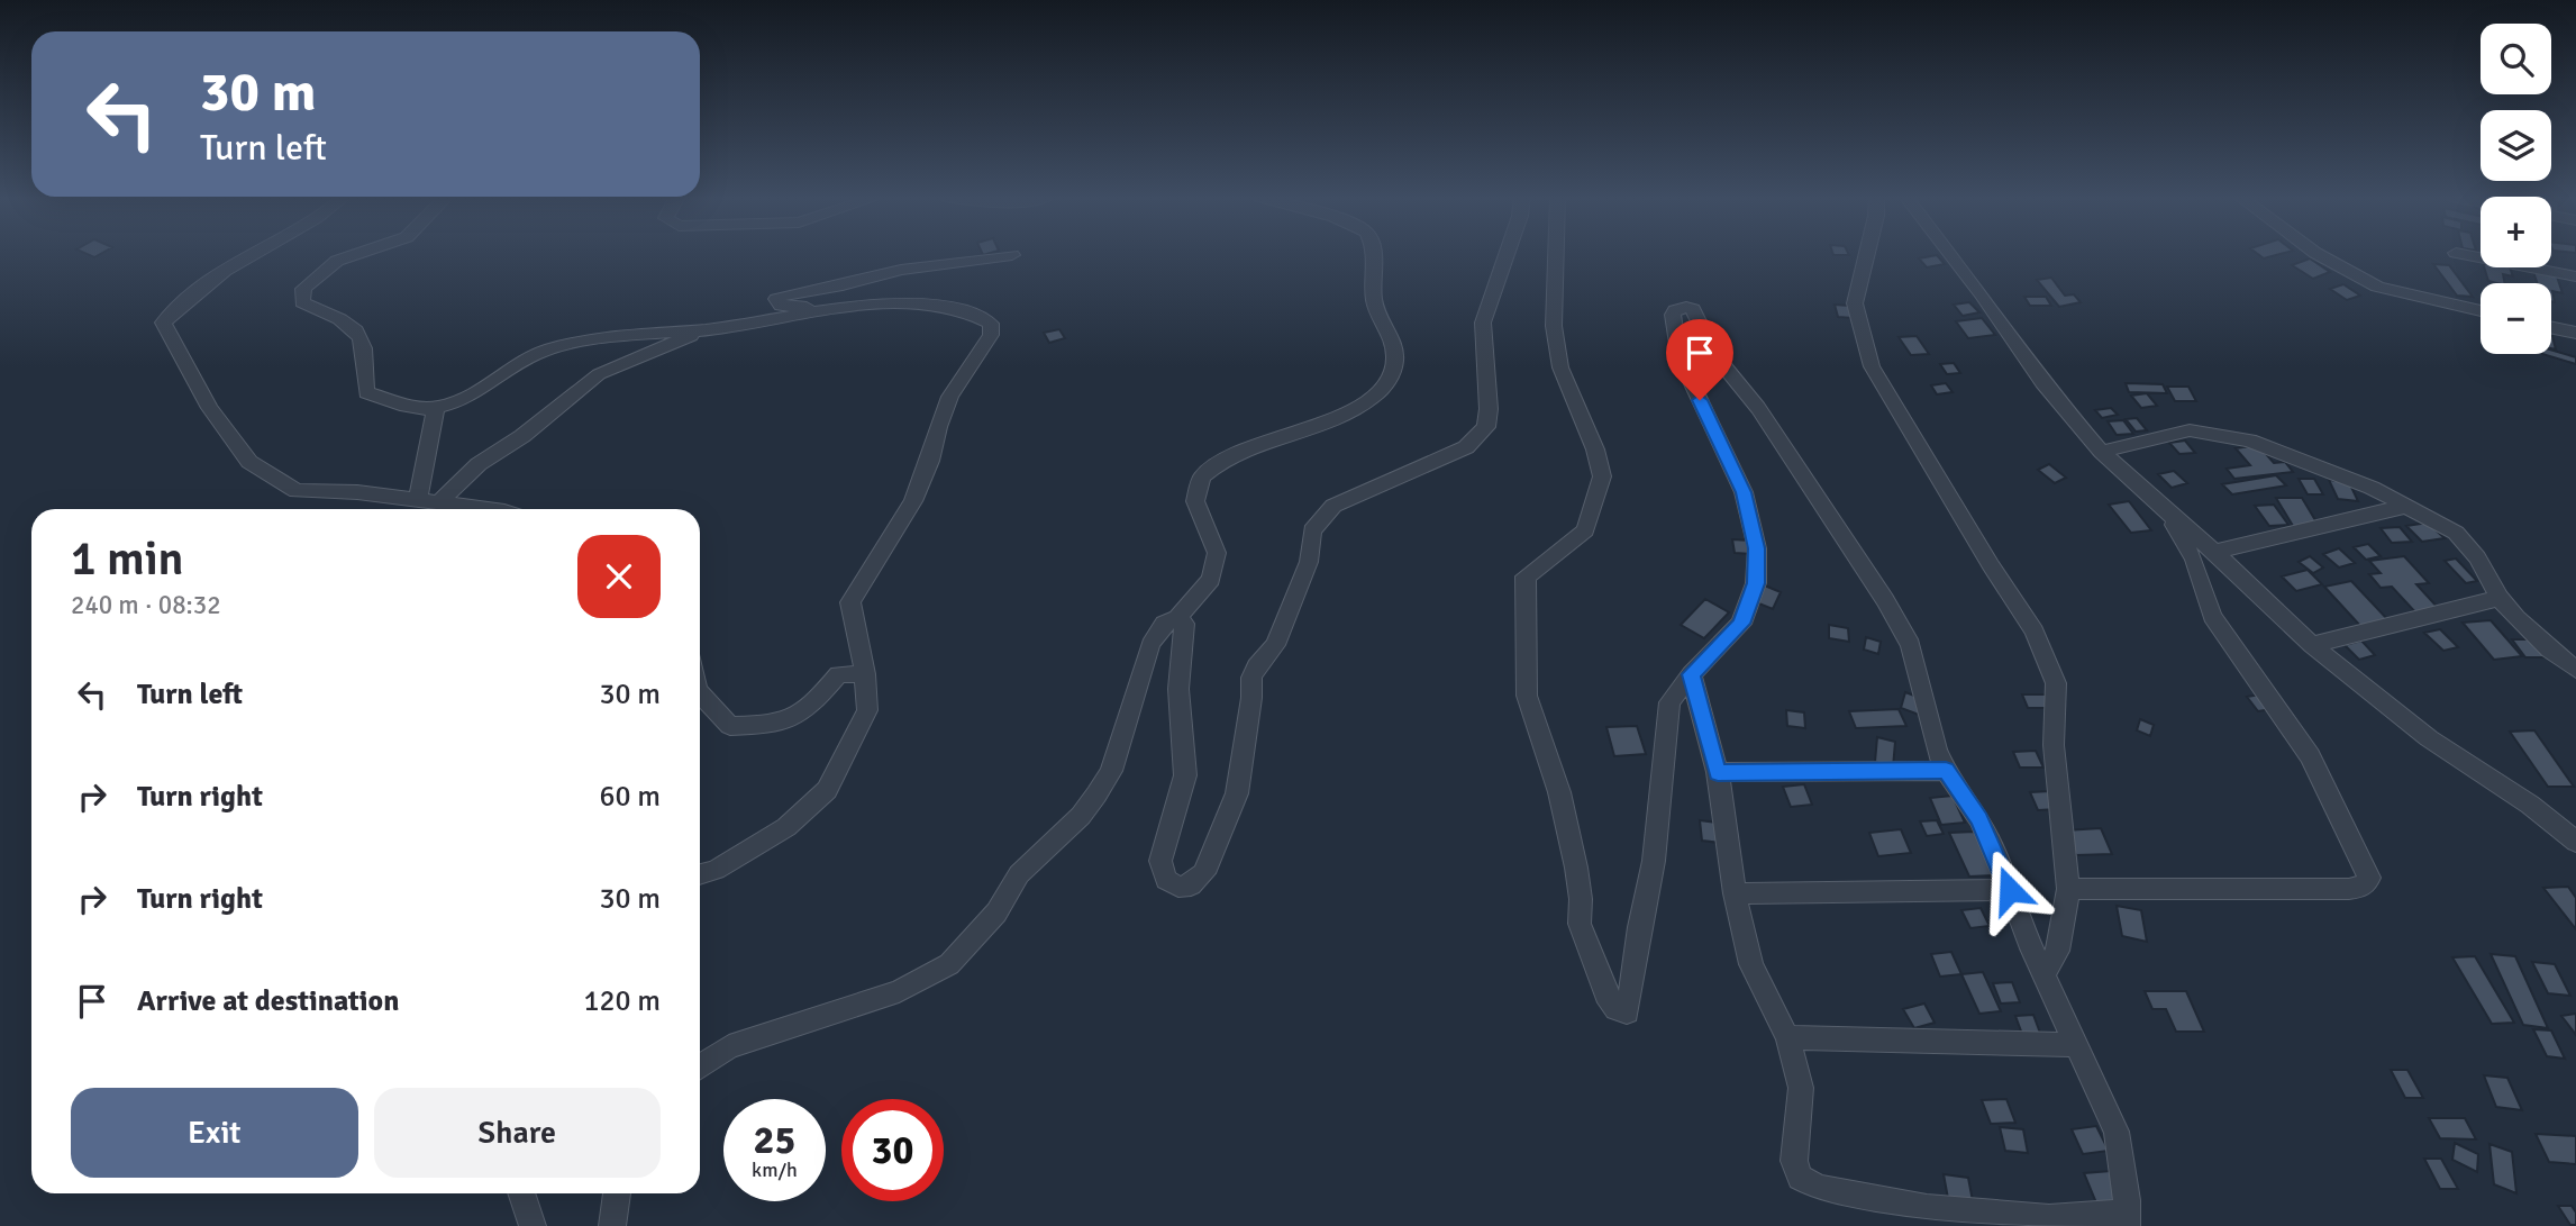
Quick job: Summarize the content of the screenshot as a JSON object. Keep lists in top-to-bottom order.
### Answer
{
  "page": {
    "map_buttons": ["+", "−"],
    "turn": ["30 m", "Turn left"],
    "heading": ["1 min", "240 m · 08:32"],
    "list": [
      {
        "name": "Turn left",
        "value": "30 m"
      },
      {
        "name": "Turn right",
        "value": "60 m"
      },
      {
        "name": "Turn right",
        "value": "30 m"
      },
      {
        "name": "Arrive at destination",
        "value": "120 m"
      }
    ],
    "buttons": ["Exit", "Share"],
    "speed": "25 km/h",
    "limit": "30"
  }
}
